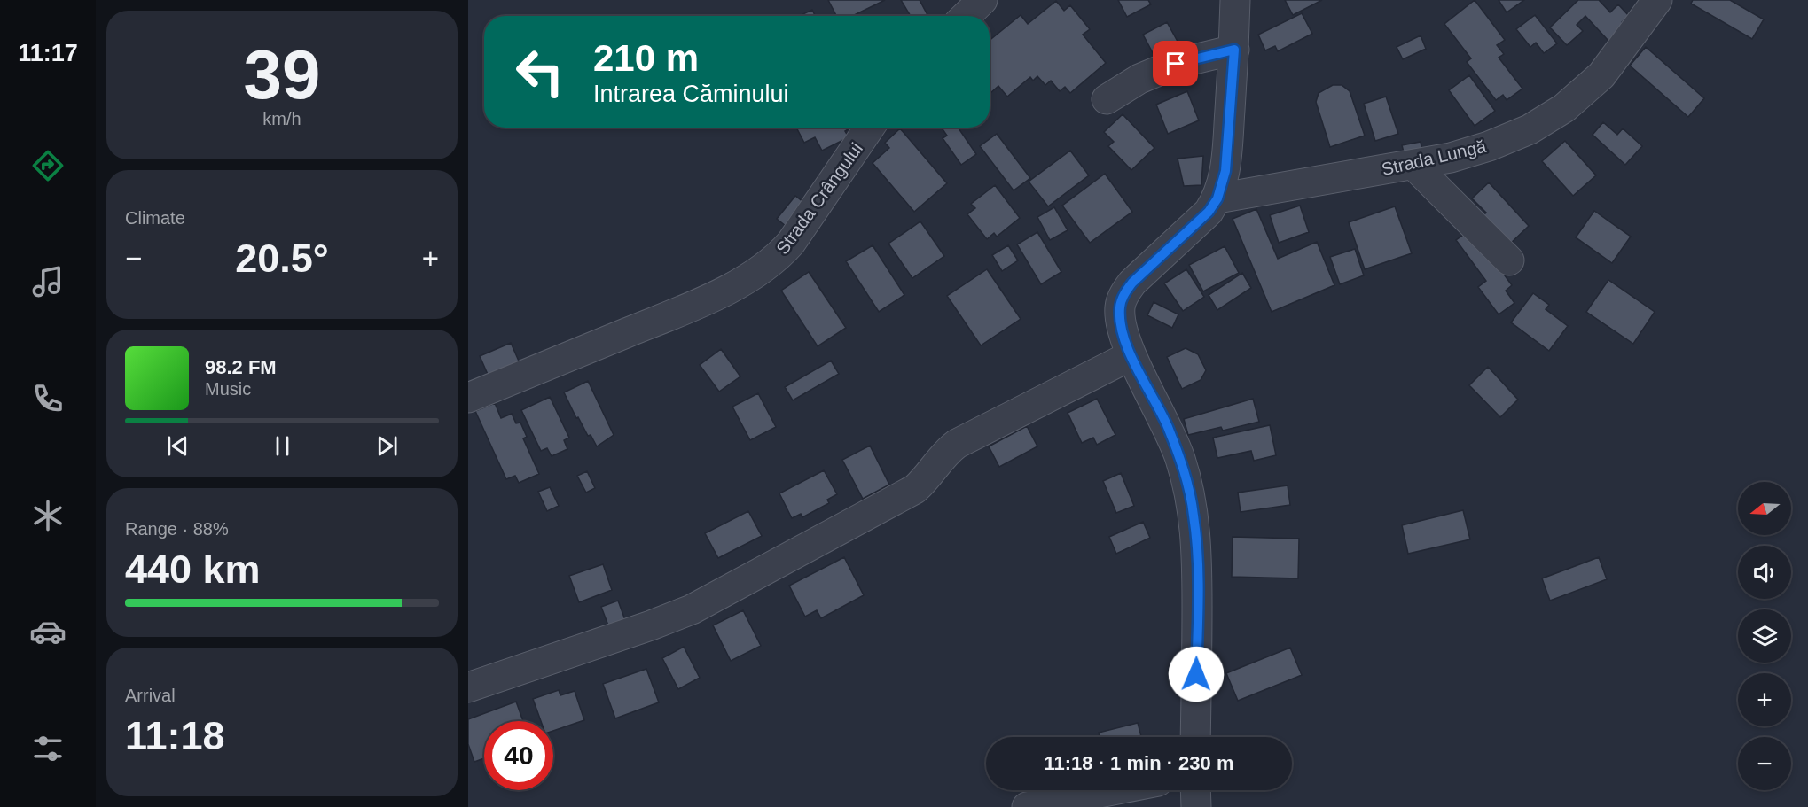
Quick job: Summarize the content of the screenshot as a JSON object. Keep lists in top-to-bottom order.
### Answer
{
  "streets": {
    "street": ["Strada Lungă", "Strada Crângului"]
  },
  "north": "left",
  "page": {
    "tabs": "11:17",
    "tile": [
      ["39", "km/h"],
      "Climate",
      ["Range · 88%", "440 km"],
      ["Arrival", "11:18"]
    ],
    "turn": ["210 m", "Intrarea Căminului"],
    "heat": ["−", "20.5°", "+"],
    "song": ["98.2 FM", "Music"],
    "map_buttons": ["+", "−"],
    "limit": "40",
    "trip": "11:18 · 1 min · 230 m"
  }
}
